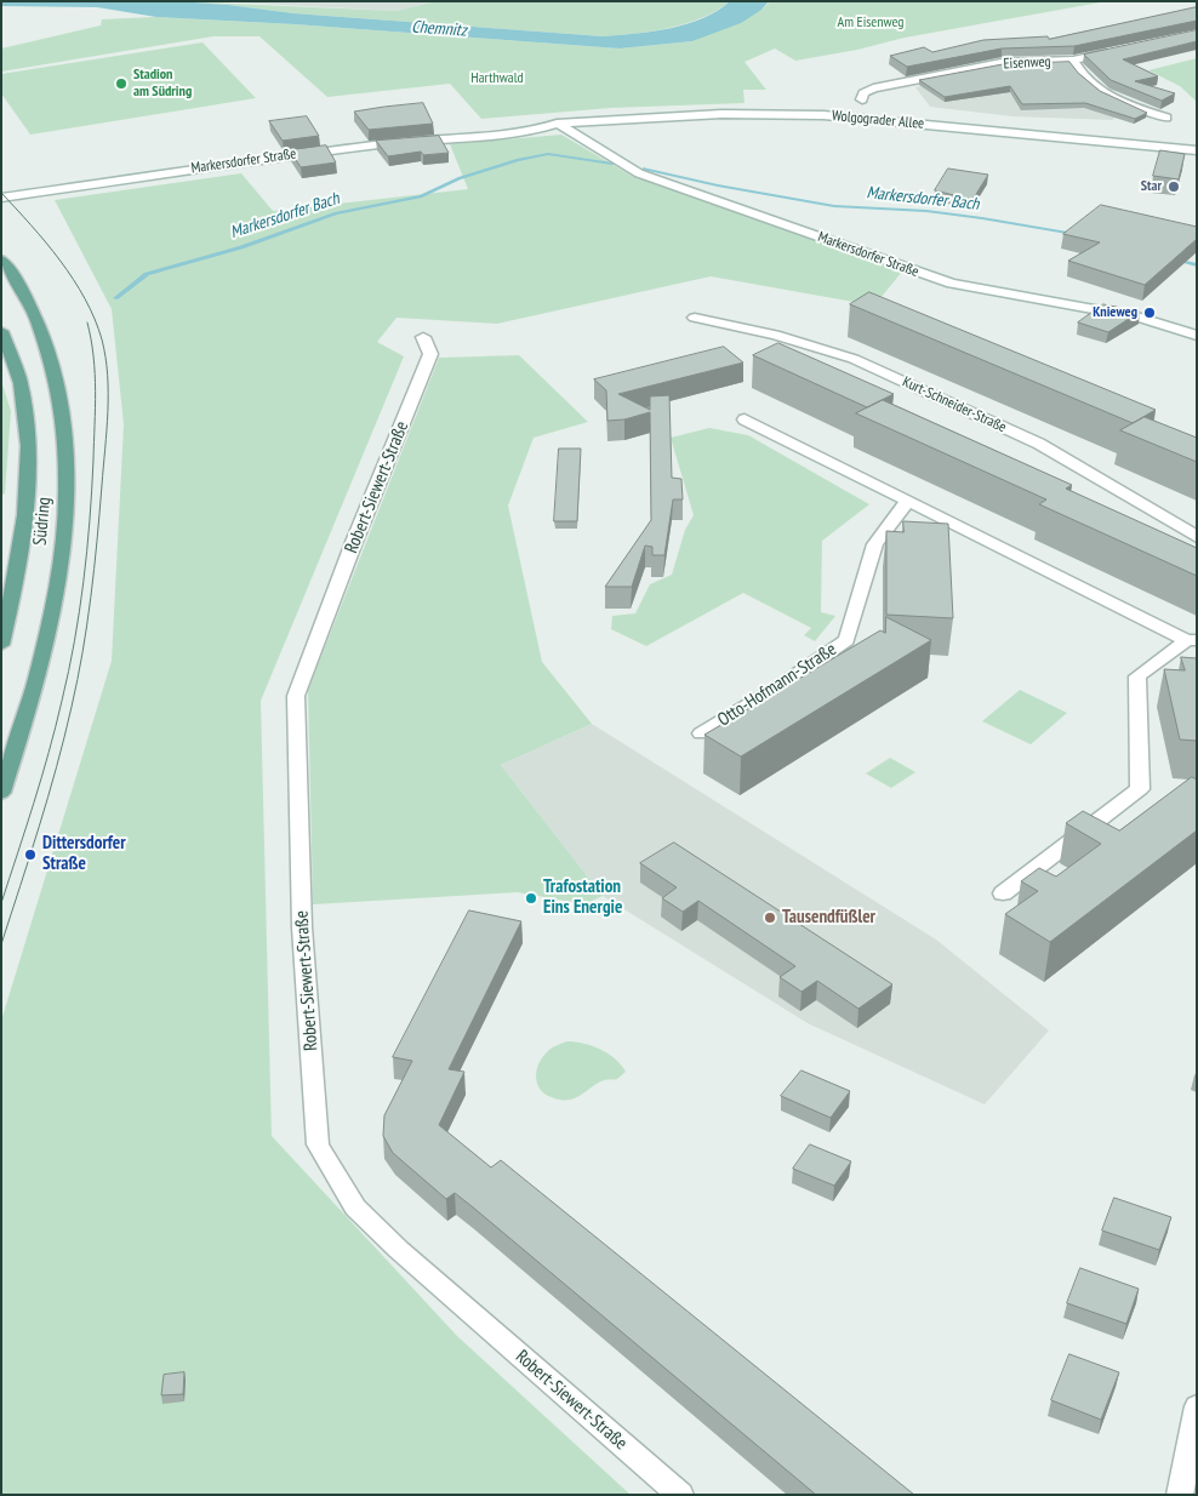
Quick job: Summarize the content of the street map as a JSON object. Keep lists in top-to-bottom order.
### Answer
{
  "streets": {
    "main road": ["Südring"],
    "street": [
      "Eisenweg",
      "Wolgograder Allee",
      "Markersdorfer Straße",
      "Kurt-Schneider-Straße",
      "Robert-Siewert-Straße",
      "Otto-Hofmann-Straße"
    ]
  },
  "crossings": [
    ["Wolgograder Allee", "Markersdorfer Straße"]
  ],
  "water": ["Chemnitz", "Markersdorfer Bach"],
  "parks": ["Am Eisenweg", "Harthwald"],
  "places": [
    "Stadion am Südring",
    "Star",
    "Knieweg",
    "Dittersdorfer Straße",
    "Trafostation Eins Energie",
    "Tausendfüßler"
  ]
}
